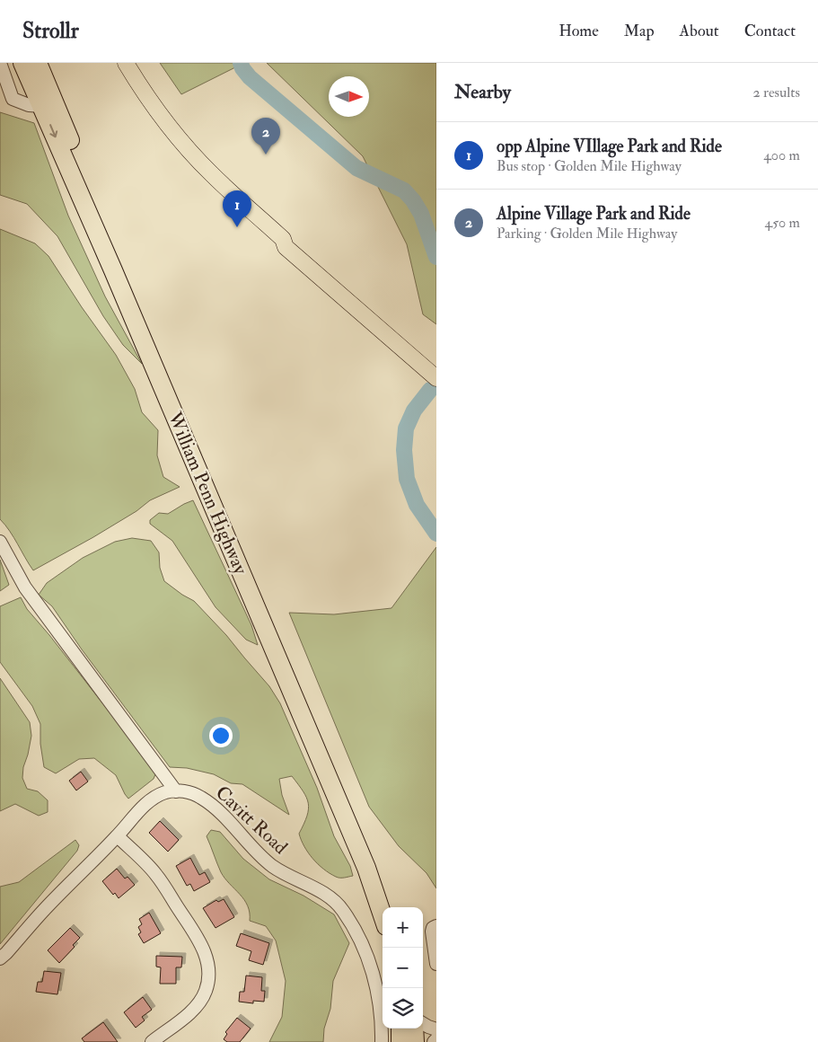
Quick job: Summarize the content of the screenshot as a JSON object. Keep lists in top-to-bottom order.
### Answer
{
  "streets": {
    "highway": ["William Penn Highway"],
    "street": ["Cavitt Road"]
  },
  "north": "right",
  "page": {
    "header": "Strollr",
    "nav": [
      "Home",
      "Map",
      "About",
      "Contact"
    ],
    "heading": ["Nearby", "2 results"],
    "pins": ["2", "1"],
    "list": [
      {
        "mark": "1",
        "name": "opp Alpine VIllage Park and Ride",
        "note": "Bus stop · Golden Mile Highway",
        "value": "400 m"
      },
      {
        "mark": "2",
        "name": "Alpine Village Park and Ride",
        "note": "Parking · Golden Mile Highway",
        "value": "450 m"
      }
    ],
    "map_buttons": ["+", "−"]
  }
}
